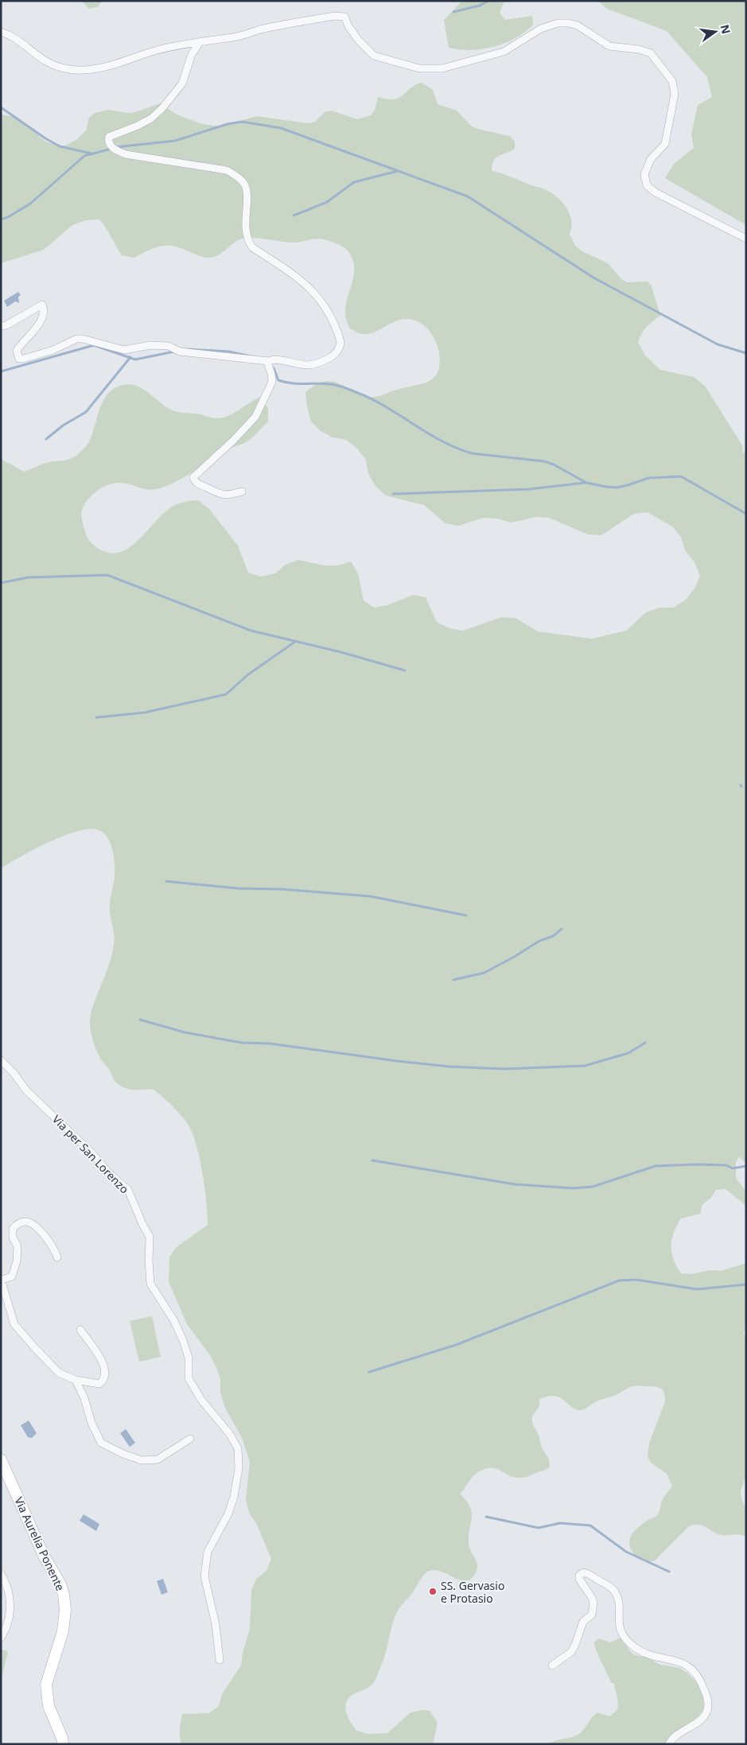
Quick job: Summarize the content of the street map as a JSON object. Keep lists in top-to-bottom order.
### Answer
{
  "streets": {
    "main road": ["Via Aurelia Ponente"],
    "street": ["Via per San Lorenzo"]
  },
  "places": ["SS. Gervasio e Protasio"],
  "north": "right"
}
